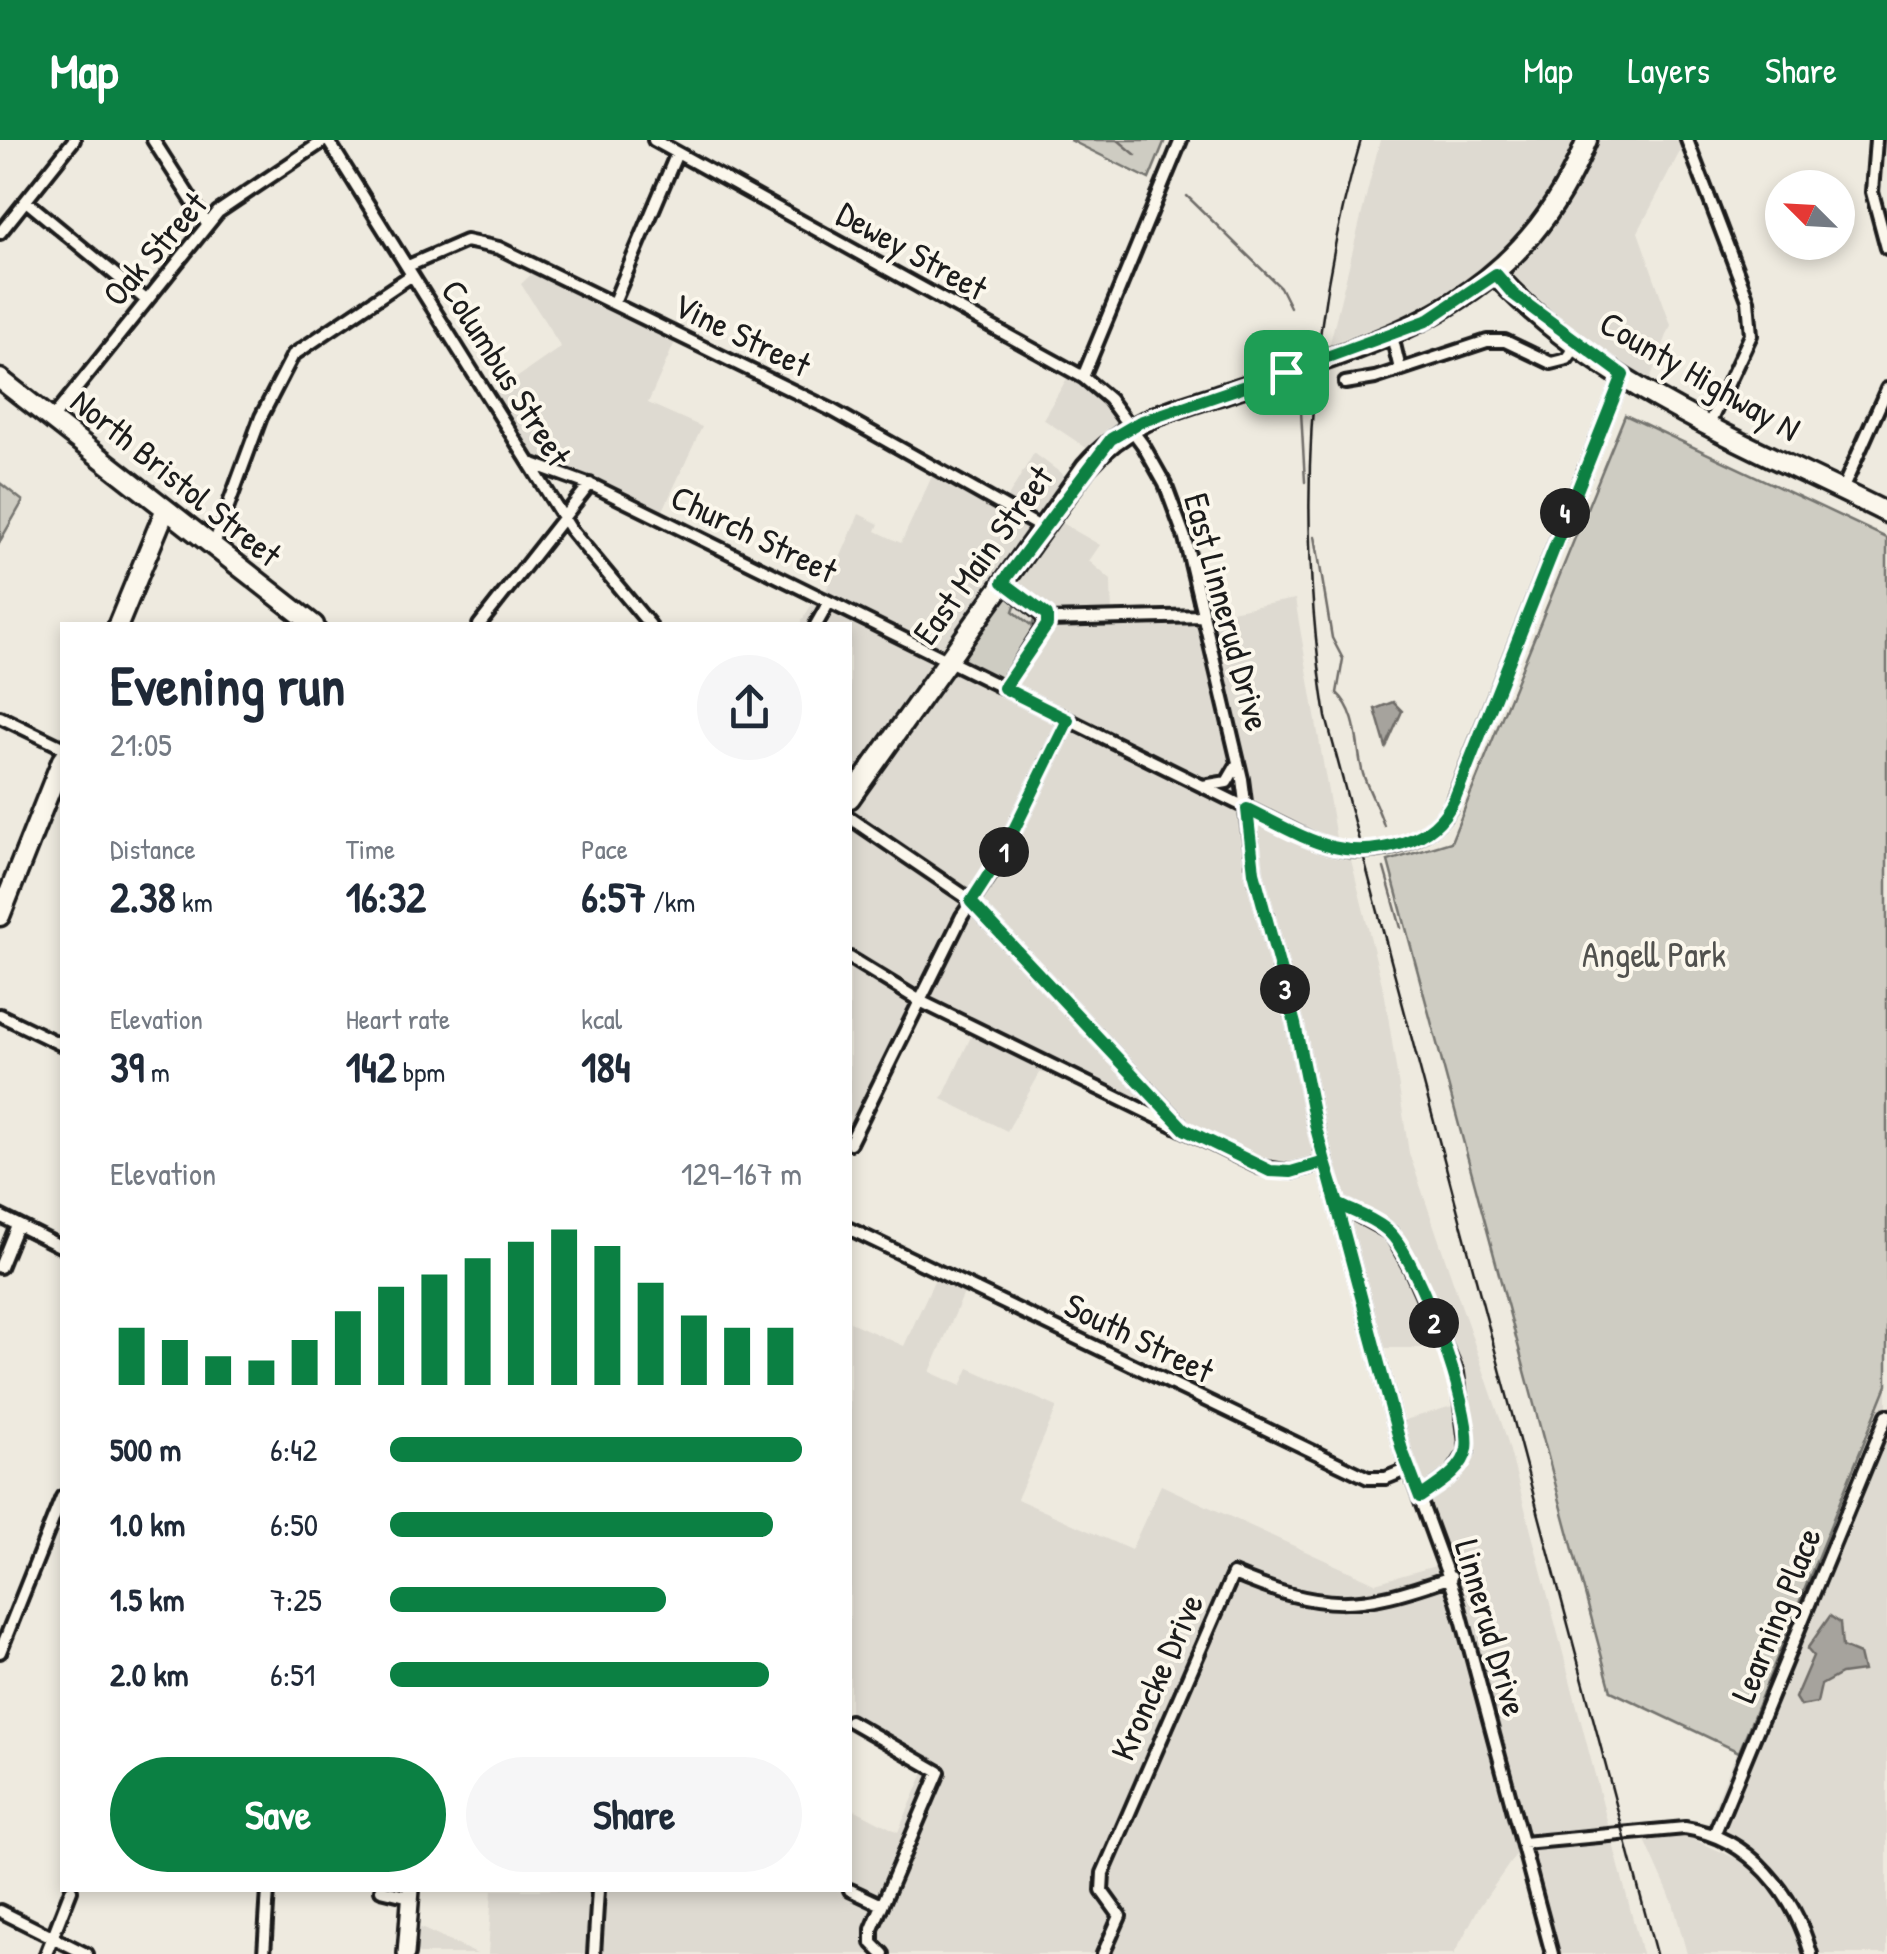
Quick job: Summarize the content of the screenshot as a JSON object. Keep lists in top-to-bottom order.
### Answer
{
  "streets": {
    "main road": ["County Highway N", "North Bristol Street", "East Main Street"],
    "street": [
      "Oak Street",
      "Dewey Street",
      "Vine Street",
      "Columbus Street",
      "Church Street",
      "East Linnerud Drive",
      "South Street",
      "Learning Place",
      "Linnerud Drive",
      "Kroncke Drive"
    ]
  },
  "crossings": [
    ["Oak Street", "Columbus Street"],
    ["Oak Street", "North Bristol Street"],
    ["Dewey Street", "East Main Street"],
    ["Dewey Street", "East Linnerud Drive"],
    ["Vine Street", "Columbus Street"],
    ["Vine Street", "North Bristol Street"],
    ["Vine Street", "East Main Street"],
    ["Columbus Street", "Church Street"],
    ["County Highway N", "Church Street"],
    ["County Highway N", "East Main Street"],
    ["Church Street", "East Main Street"],
    ["Church Street", "East Linnerud Drive"],
    ["East Main Street", "East Linnerud Drive"],
    ["East Linnerud Drive", "Linnerud Drive"],
    ["South Street", "Linnerud Drive"],
    ["Linnerud Drive", "Kroncke Drive"]
  ],
  "parks": ["Angell Park"],
  "north": "top left",
  "page": {
    "header": "Map",
    "nav": ["Map", "Layers", "Share"],
    "pins": [
      "4",
      "1",
      "3",
      "2"
    ],
    "heading": ["Evening run", "21:05"],
    "stats": [
      ["Distance", "2.38 km"],
      ["Time", "16:32"],
      ["Pace", "6:57 /km"],
      ["Elevation", "39 m"],
      ["Heart rate", "142 bpm"],
      ["kcal", "184"]
    ],
    "chart": ["Elevation", "129–167 m"],
    "list": [
      {
        "name": "500 m",
        "note": "6:42"
      },
      {
        "name": "1.0 km",
        "note": "6:50"
      },
      {
        "name": "1.5 km",
        "note": "7:25"
      },
      {
        "name": "2.0 km",
        "note": "6:51"
      }
    ],
    "buttons": ["Save", "Share"]
  }
}
